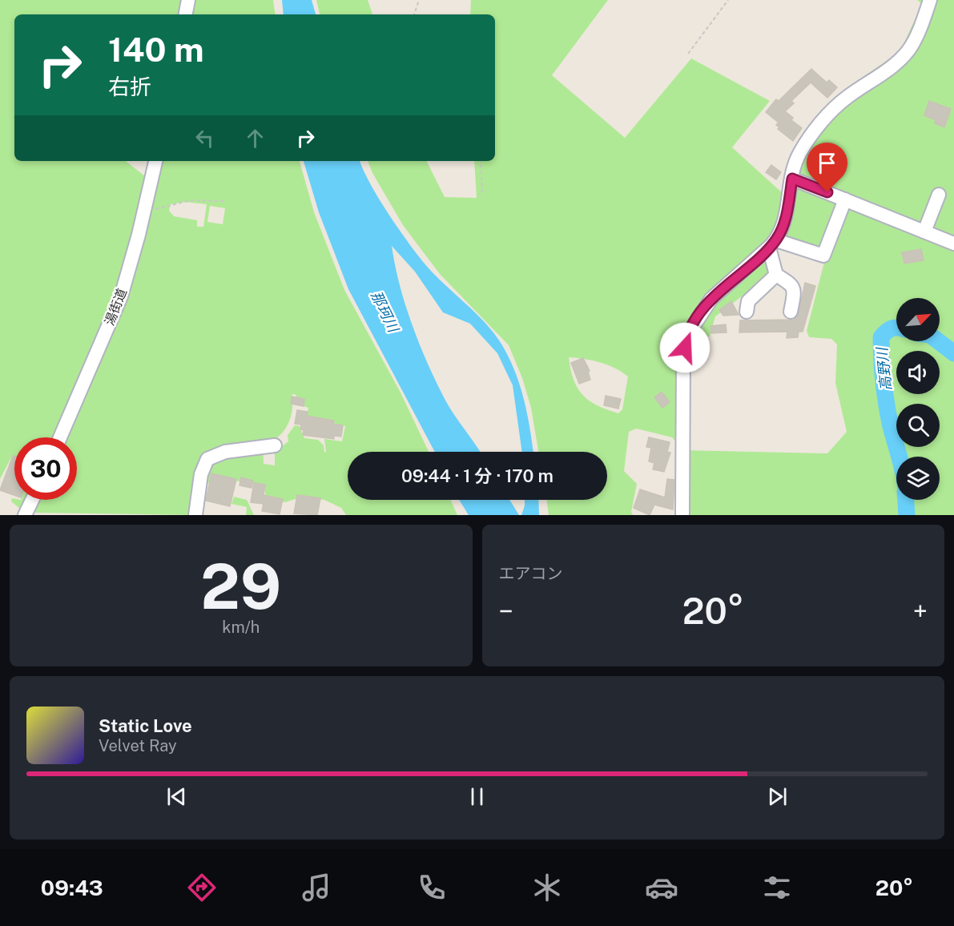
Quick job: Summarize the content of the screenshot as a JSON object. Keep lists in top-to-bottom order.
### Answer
{
  "streets": {
    "street": ["湯街道"]
  },
  "water": ["那珂川", "高野川"],
  "north": "top right",
  "page": {
    "turn": ["140 m", "右折"],
    "limit": "30",
    "trip": "09:44 · 1 分 · 170 m",
    "tile": [
      ["29", "km/h"],
      "エアコン"
    ],
    "heat": ["−", "20°", "+"],
    "song": ["Static Love", "Velvet Ray"],
    "tabs": ["09:43", "20°"]
  }
}
